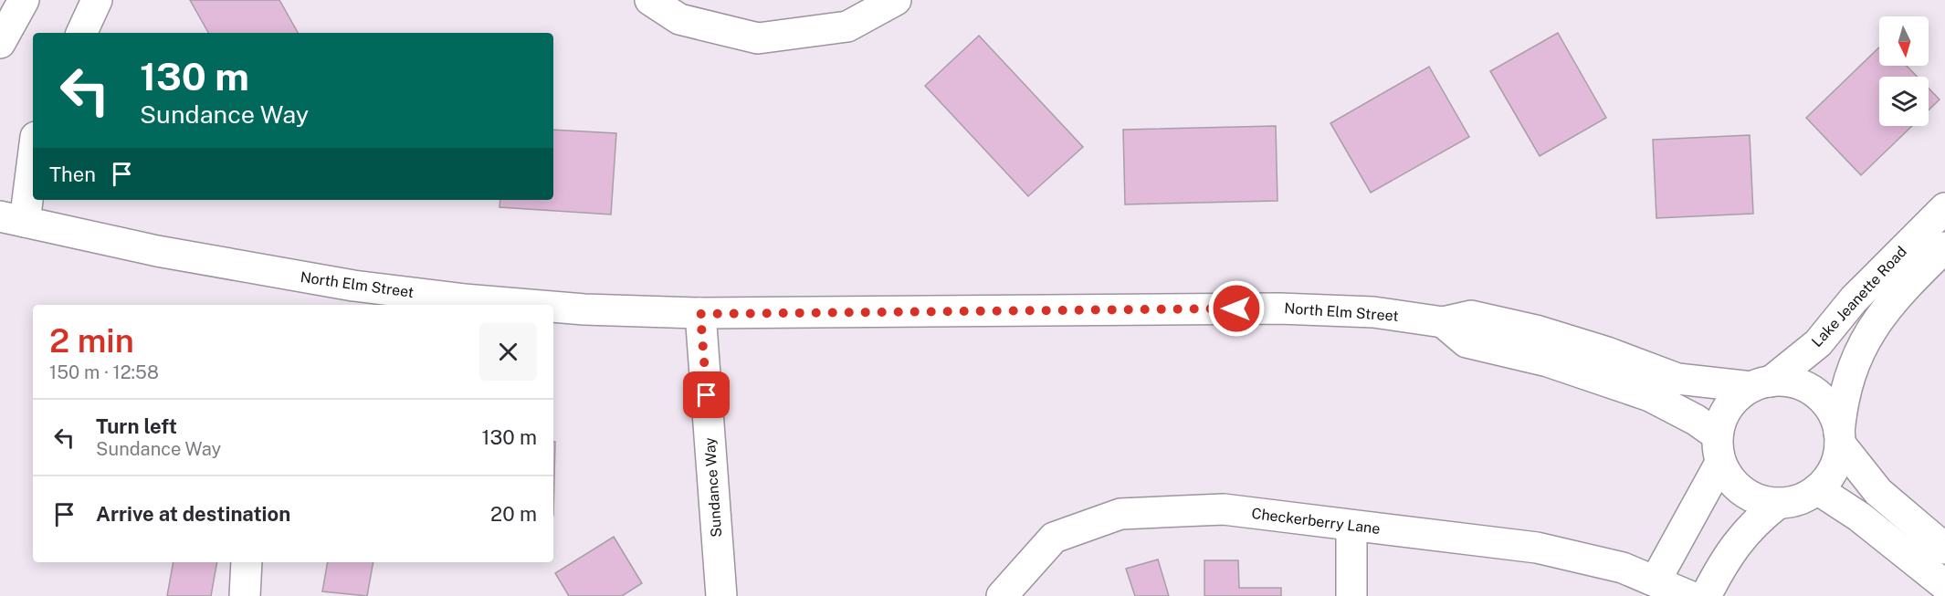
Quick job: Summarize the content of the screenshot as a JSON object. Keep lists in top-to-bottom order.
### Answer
{
  "streets": {
    "main road": [
      "North Elm Street",
      "Lake Jeanette Road",
      "Sundance Way",
      "Checkerberry Lane"
    ]
  },
  "crossings": [
    ["North Elm Street", "Lake Jeanette Road"],
    ["North Elm Street", "Sundance Way"]
  ],
  "north": "bottom",
  "page": {
    "turn": ["130 m", "Sundance Way"],
    "then": "Then",
    "heading": ["2 min", "150 m · 12:58"],
    "list": [
      {
        "name": "Turn left",
        "note": "Sundance Way",
        "value": "130 m"
      },
      {
        "name": "Arrive at destination",
        "value": "20 m"
      }
    ]
  }
}
